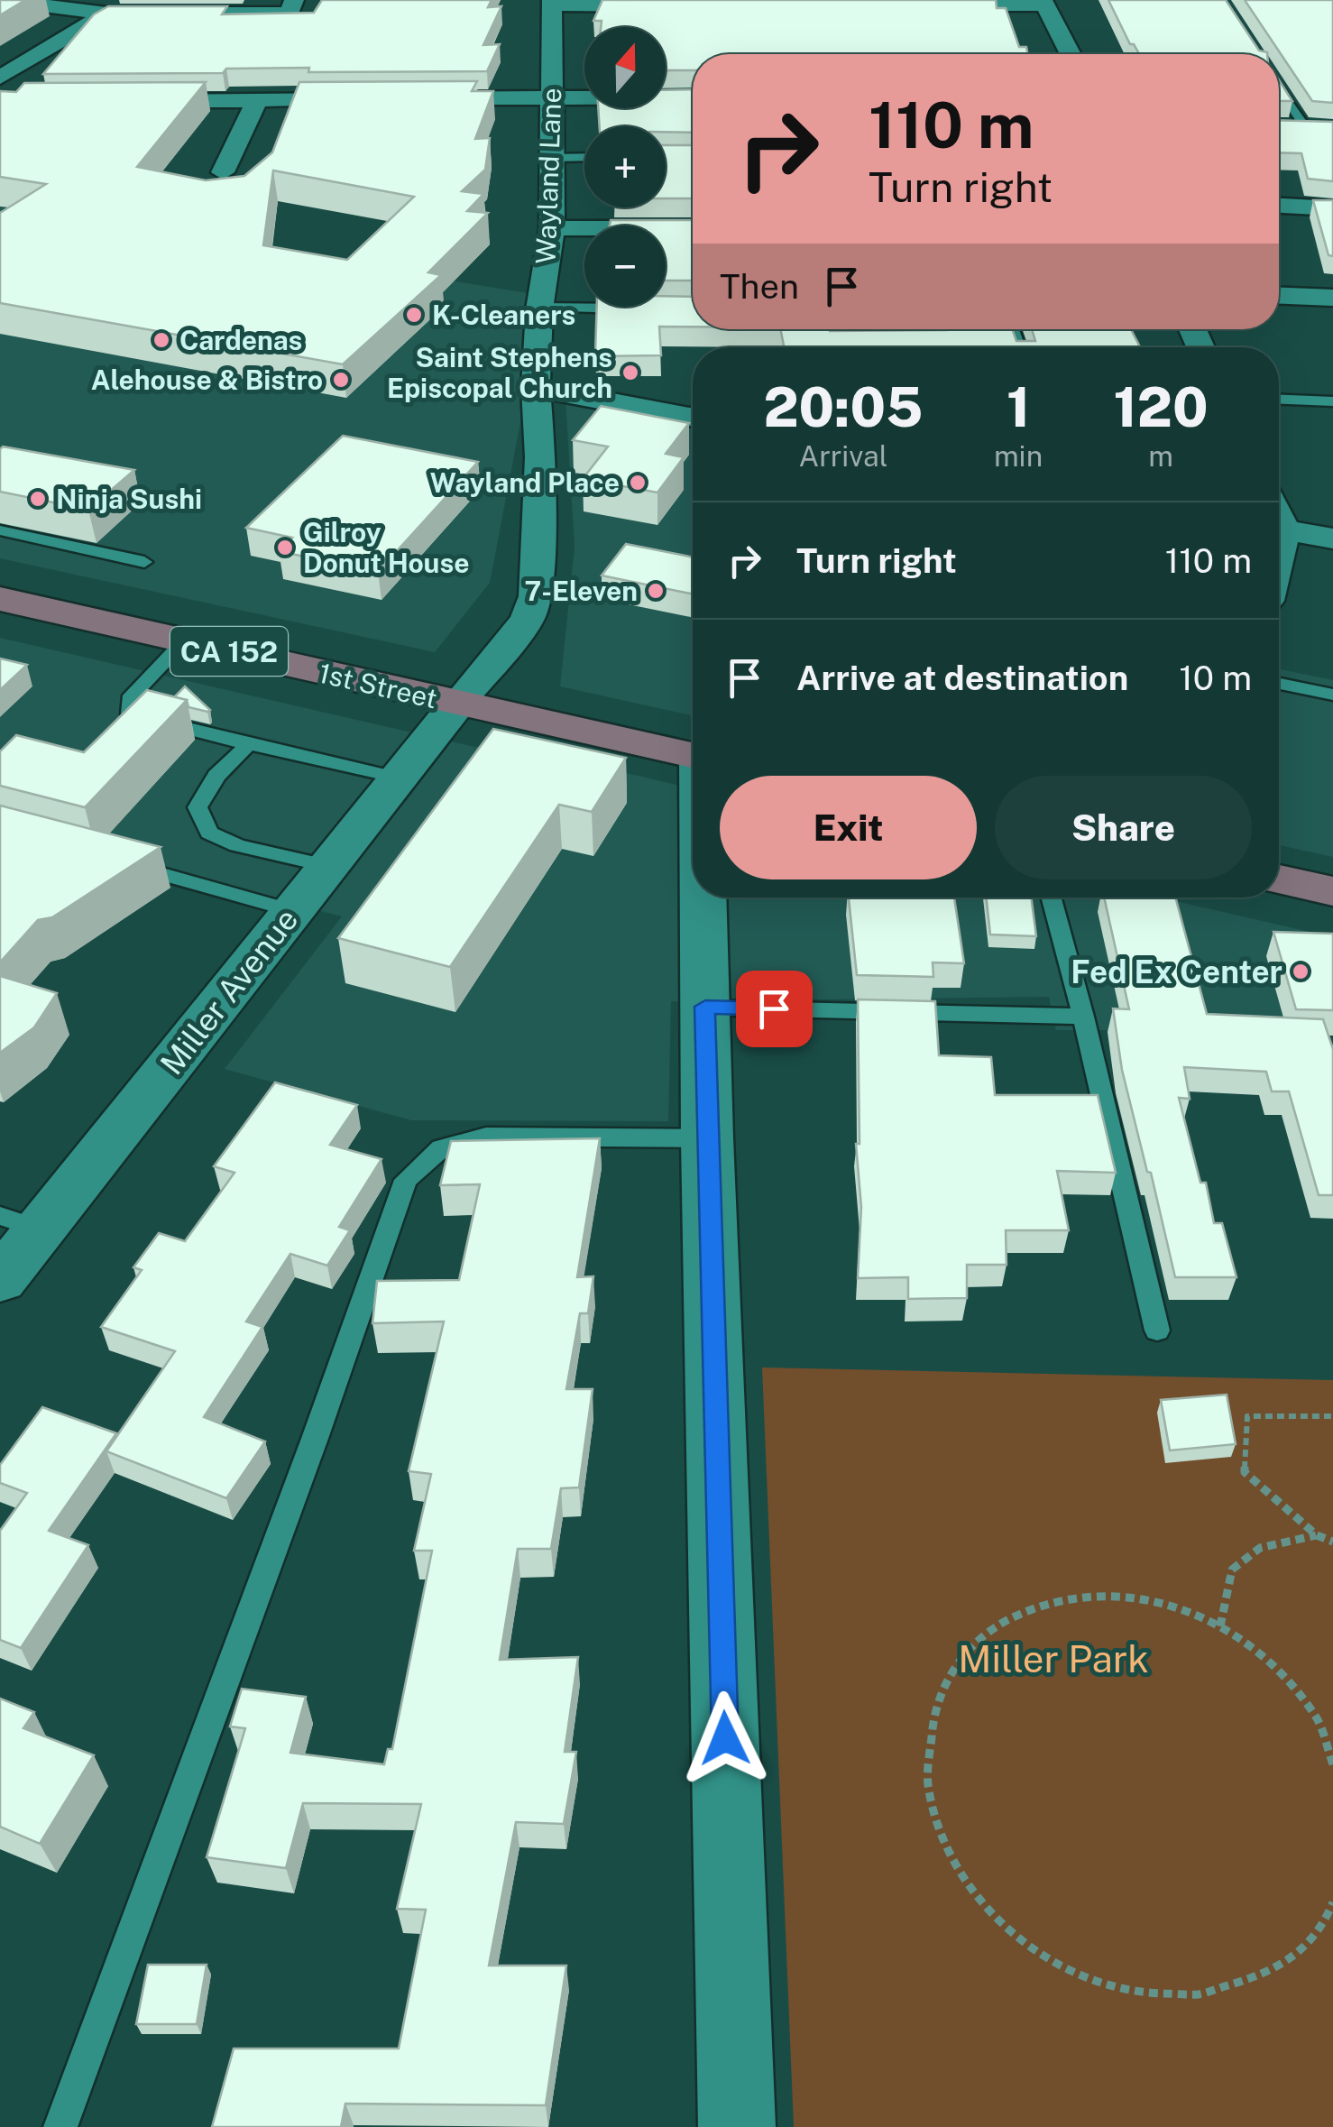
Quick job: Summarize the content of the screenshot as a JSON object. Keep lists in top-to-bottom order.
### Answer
{
  "streets": {
    "main road": ["CA 152", "1st Street"],
    "street": ["Wayland Lane", "Miller Avenue"]
  },
  "crossings": [
    ["Wayland Lane", "1st Street"],
    ["Wayland Lane", "Miller Avenue"],
    ["1st Street", "Miller Avenue"]
  ],
  "parks": ["Miller Park"],
  "places": [
    "K-Cleaners",
    "Cardenas",
    "Saint Stephens Episcopal Church",
    "Alehouse & Bistro",
    "Wayland Place",
    "Ninja Sushi",
    "Gilroy Donut House",
    "7-Eleven",
    "Fed Ex Center"
  ],
  "north": "top",
  "page": {
    "map_buttons": ["+", "−"],
    "turn": ["110 m", "Turn right"],
    "then": "Then",
    "eta": [
      "20:05",
      "Arrival",
      "1",
      "min",
      "120",
      "m"
    ],
    "list": [
      {
        "name": "Turn right",
        "value": "110 m"
      },
      {
        "name": "Arrive at destination",
        "value": "10 m"
      }
    ],
    "buttons": ["Exit", "Share"]
  }
}
